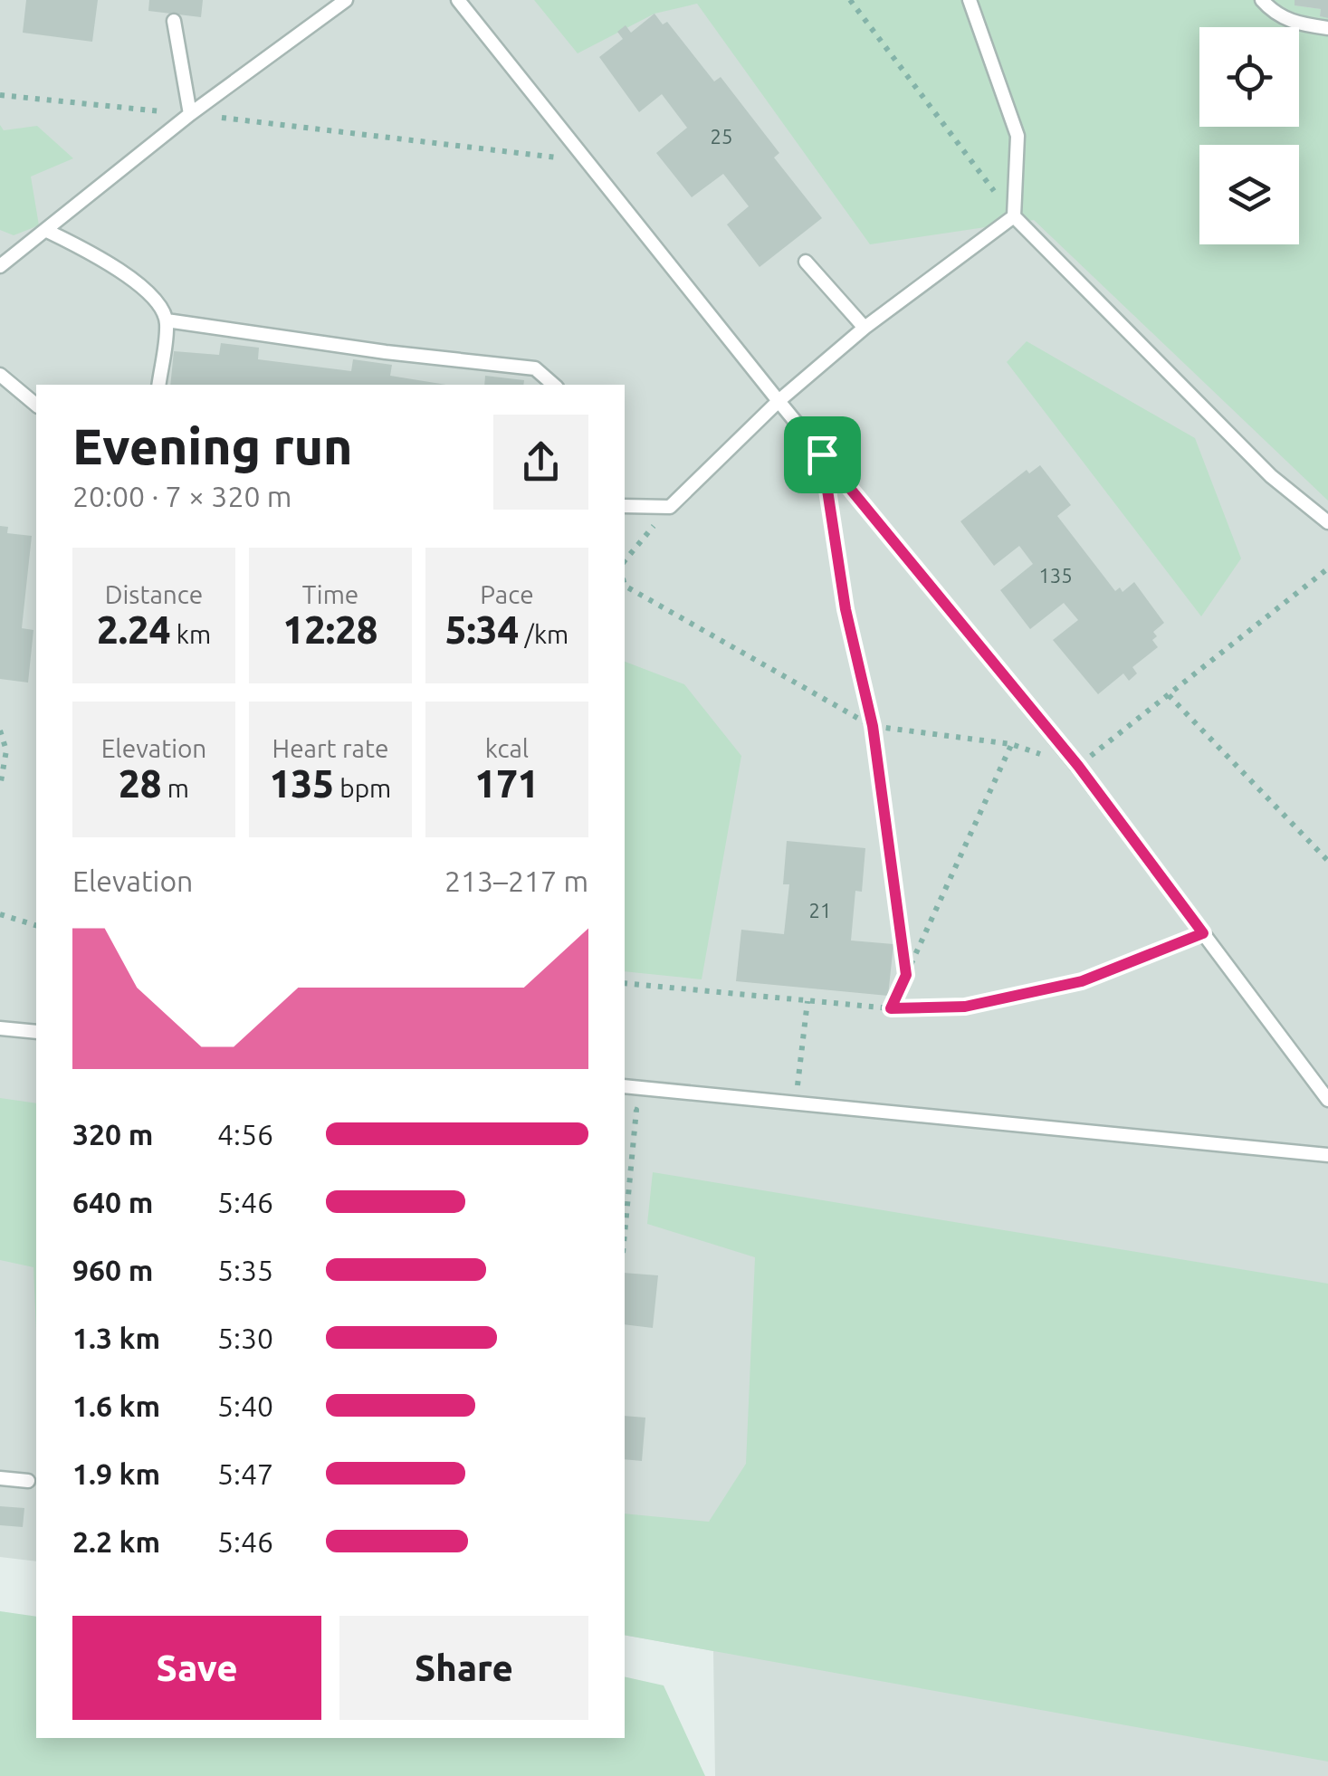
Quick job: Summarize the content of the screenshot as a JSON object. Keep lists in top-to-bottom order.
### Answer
{
  "house_numbers": ["25", "135", "21"],
  "page": {
    "heading": ["Evening run", "20:00 · 7 × 320 m"],
    "stats": [
      ["Distance", "2.24 km"],
      ["Time", "12:28"],
      ["Pace", "5:34 /km"],
      ["Elevation", "28 m"],
      ["Heart rate", "135 bpm"],
      ["kcal", "171"]
    ],
    "chart": ["Elevation", "213–217 m"],
    "list": [
      {
        "name": "320 m",
        "note": "4:56"
      },
      {
        "name": "640 m",
        "note": "5:46"
      },
      {
        "name": "960 m",
        "note": "5:35"
      },
      {
        "name": "1.3 km",
        "note": "5:30"
      },
      {
        "name": "1.6 km",
        "note": "5:40"
      },
      {
        "name": "1.9 km",
        "note": "5:47"
      },
      {
        "name": "2.2 km",
        "note": "5:46"
      }
    ],
    "buttons": ["Save", "Share"]
  }
}
